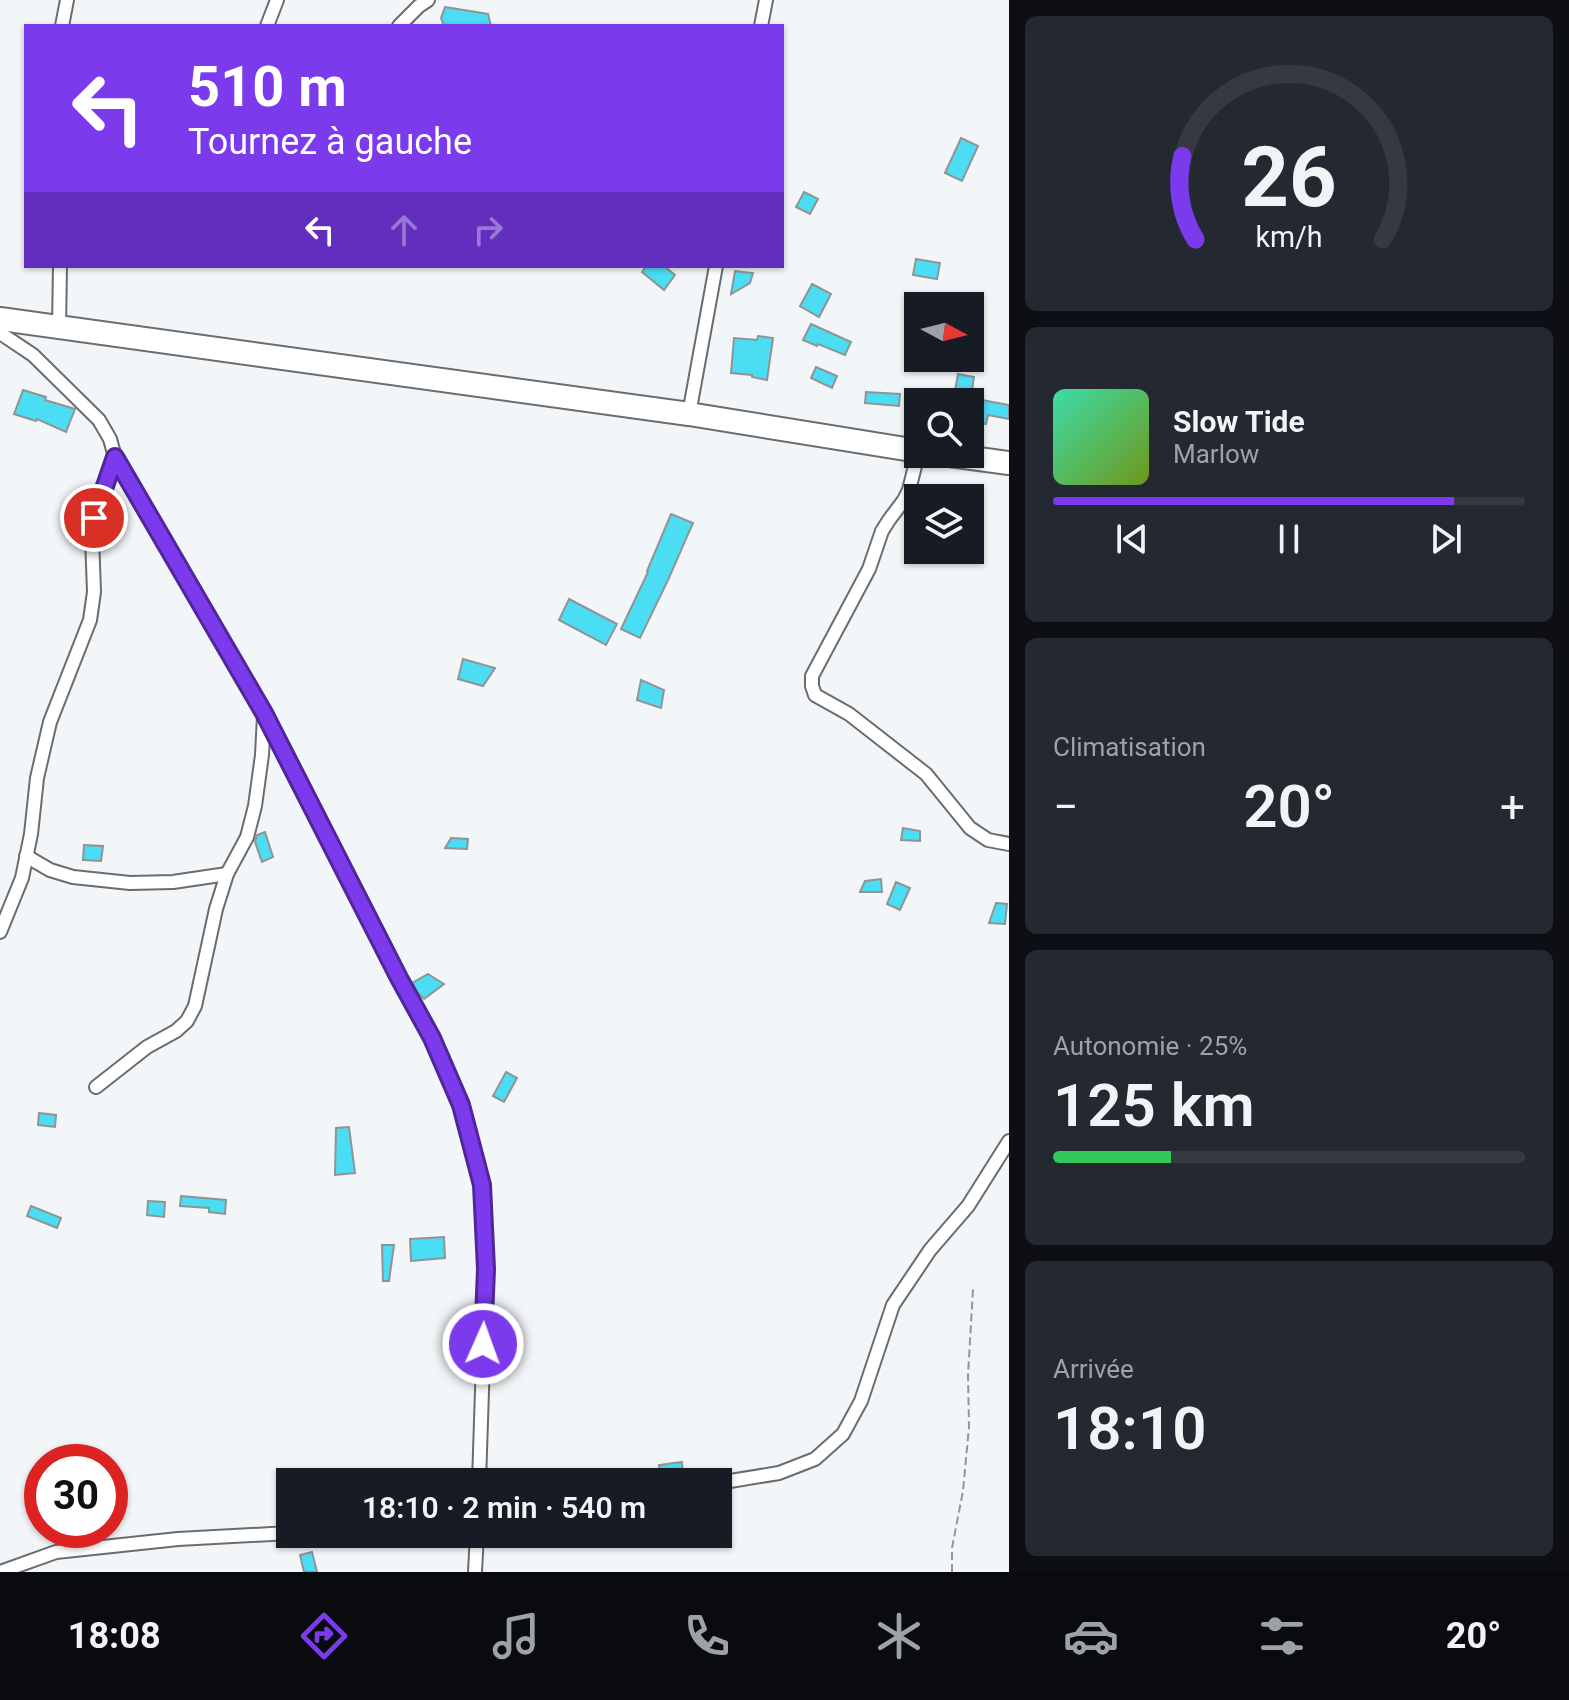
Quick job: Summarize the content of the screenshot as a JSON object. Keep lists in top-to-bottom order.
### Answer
{
  "north": "right",
  "page": {
    "turn": ["510 m", "Tournez à gauche"],
    "song": ["Slow Tide", "Marlow"],
    "tile": [
      "Climatisation",
      ["Autonomie · 25%", "125 km"],
      ["Arrivée", "18:10"]
    ],
    "heat": ["−", "20°", "+"],
    "limit": "30",
    "trip": "18:10 · 2 min · 540 m",
    "tabs": ["18:08", "20°"],
    "gauge": ["26", "km/h"]
  }
}
